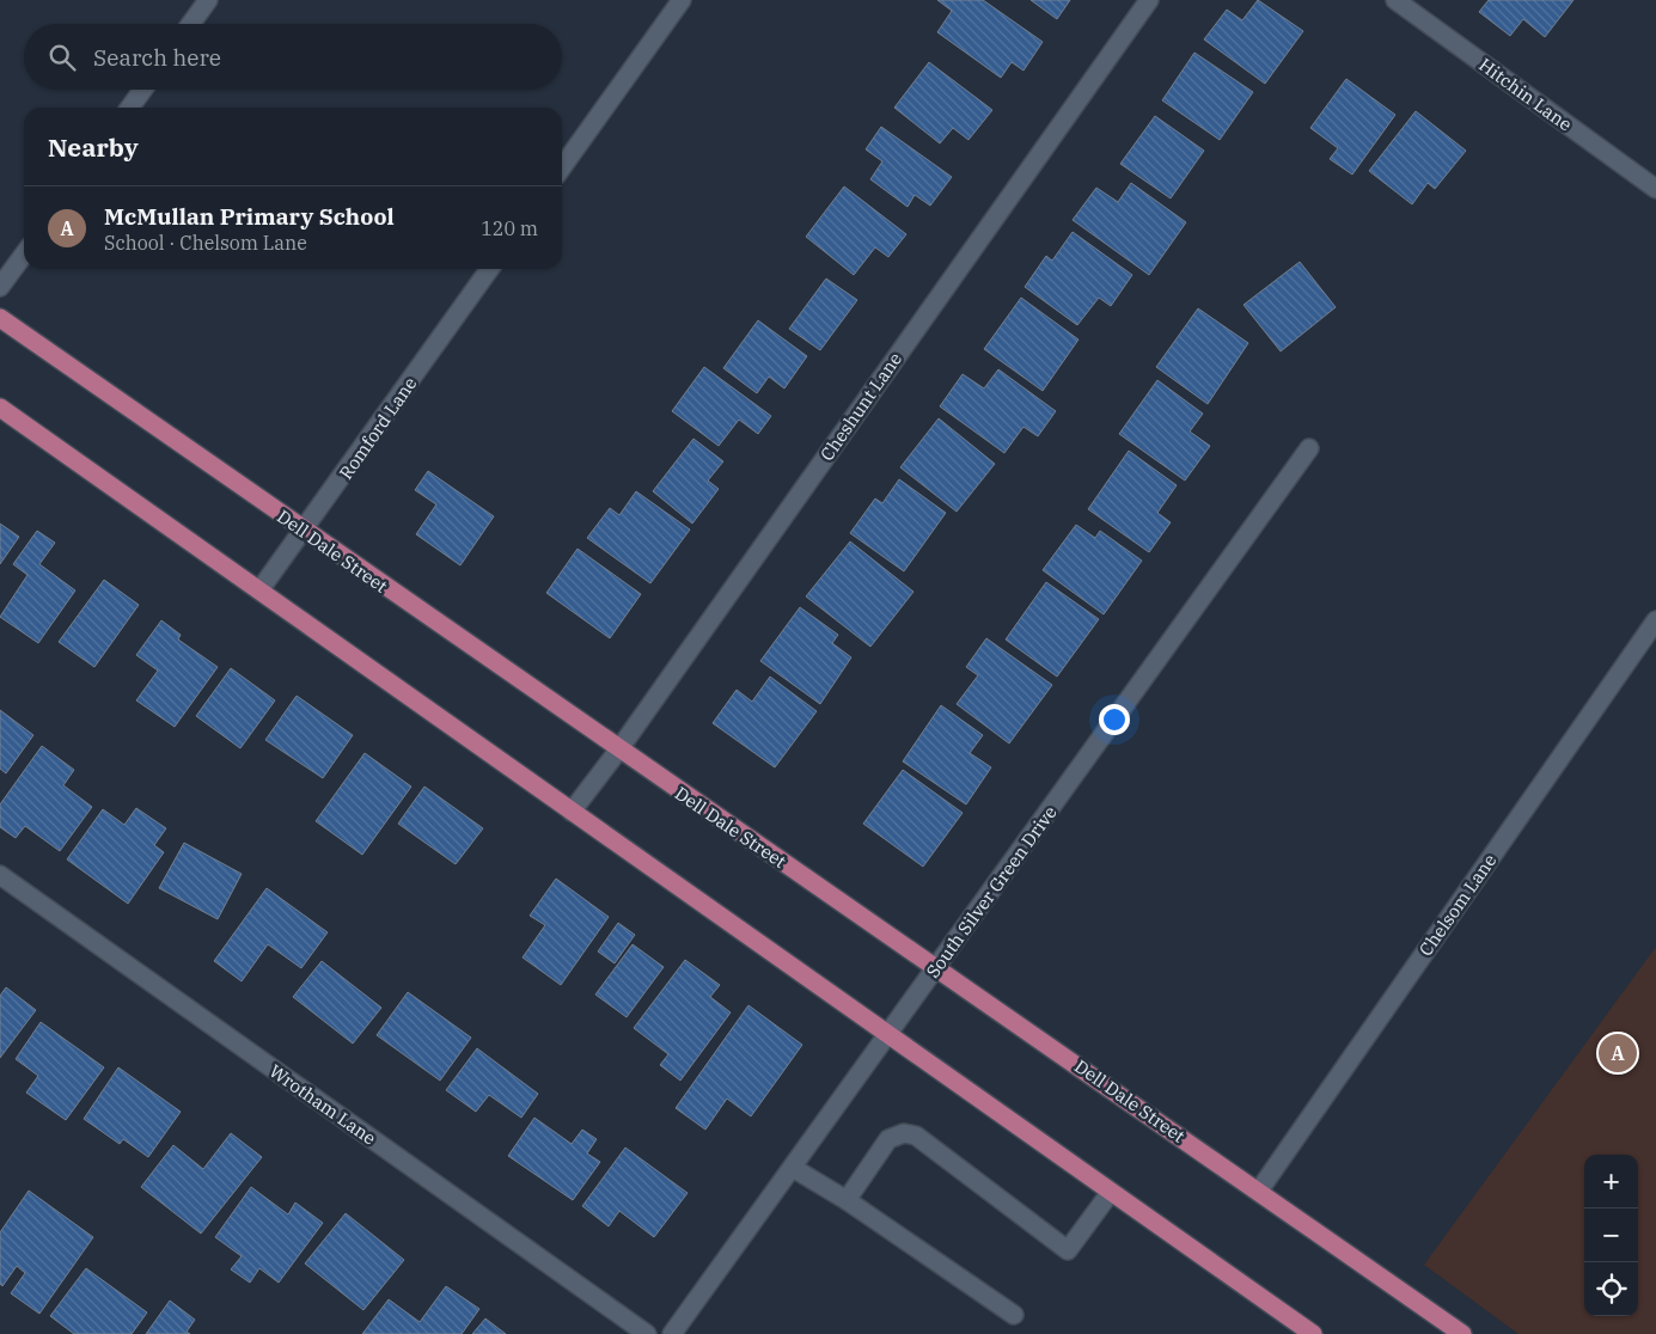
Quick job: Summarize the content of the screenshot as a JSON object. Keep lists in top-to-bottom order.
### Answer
{
  "streets": {
    "main road": ["Dell Dale Street"],
    "street": [
      "Hitchin Lane",
      "Cheshunt Lane",
      "Romford Lane",
      "South Silver Green Drive",
      "Chelsom Lane",
      "Wrotham Lane"
    ]
  },
  "crossings": [
    ["Cheshunt Lane", "Dell Dale Street"],
    ["Romford Lane", "Dell Dale Street"],
    ["Dell Dale Street", "South Silver Green Drive"],
    ["Dell Dale Street", "Chelsom Lane"]
  ],
  "page": {
    "search": "Search here",
    "heading": "Nearby",
    "list": [
      {
        "mark": "A",
        "name": "McMullan Primary School",
        "note": "School · Chelsom Lane",
        "value": "120 m"
      }
    ],
    "pins": "A",
    "map_buttons": ["+", "−"]
  }
}
